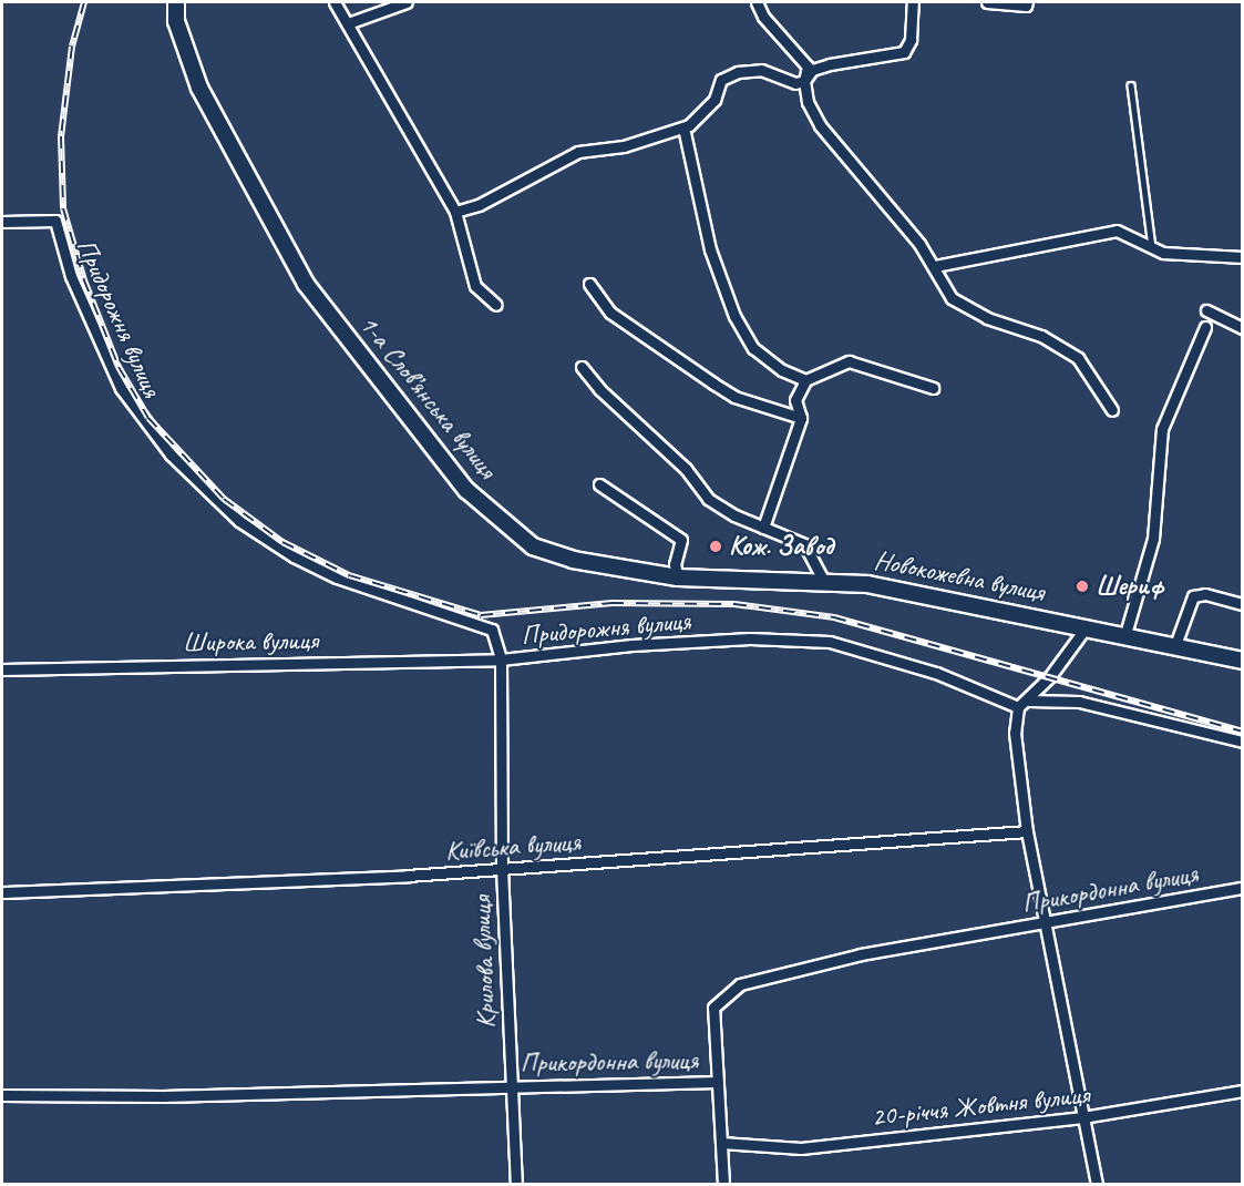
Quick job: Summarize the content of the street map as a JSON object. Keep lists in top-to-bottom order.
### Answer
{
  "streets": {
    "street": [
      "Придорожня вулиця",
      "1-а Слов’янська вулиця",
      "Новокожевна вулиця",
      "Широка вулиця",
      "Київська вулиця",
      "Прикордонна вулиця",
      "Крилова вулиця",
      "20-річчя Жовтня вулиця"
    ]
  },
  "crossings": [
    ["Придорожня вулиця", "Широка вулиця"],
    ["Придорожня вулиця", "Крилова вулиця"],
    ["1-а Слов’янська вулиця", "Новокожевна вулиця"],
    ["Широка вулиця", "Крилова вулиця"],
    ["Київська вулиця", "Крилова вулиця"],
    ["Прикордонна вулиця", "Крилова вулиця"]
  ],
  "places": ["Кож. Завод", "Шериф"]
}
